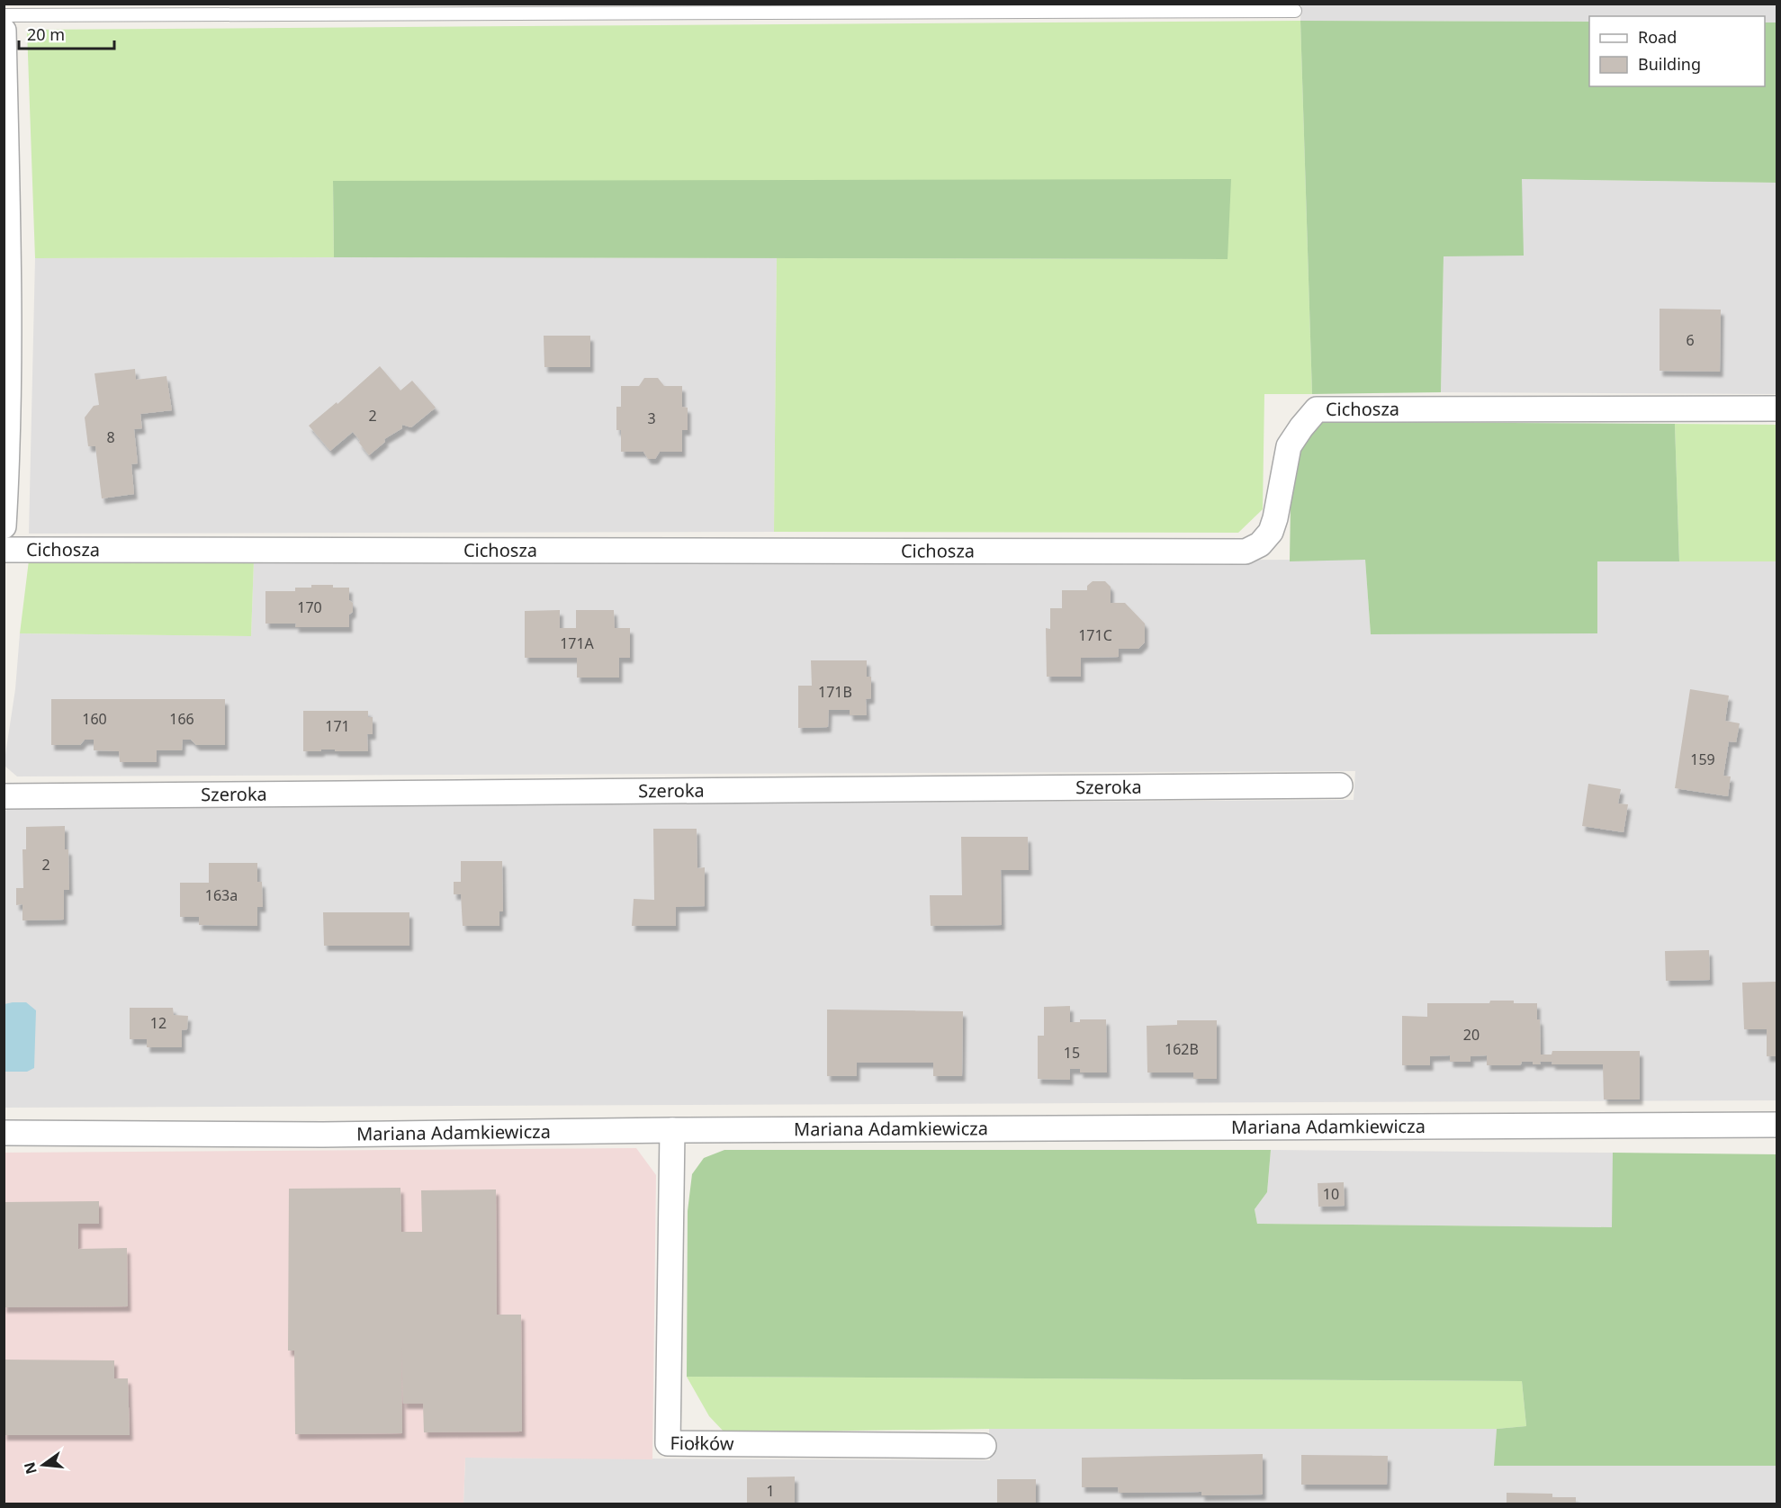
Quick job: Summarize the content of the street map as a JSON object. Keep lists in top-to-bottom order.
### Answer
{
  "streets": {
    "street": [
      "Cichosza",
      "Szeroka",
      "Mariana Adamkiewicza",
      "Fiołków"
    ]
  },
  "crossings": [
    ["Mariana Adamkiewicza", "Fiołków"]
  ],
  "house_numbers": [
    "6",
    "2",
    "3",
    "8",
    "170",
    "171C",
    "171A",
    "171B",
    "160",
    "166",
    "171",
    "159",
    "2",
    "163a",
    "12",
    "20",
    "162B",
    "15",
    "10",
    "1"
  ],
  "legend": ["Road", "Building"],
  "scale_bar": "20 m",
  "north": "left"
}
